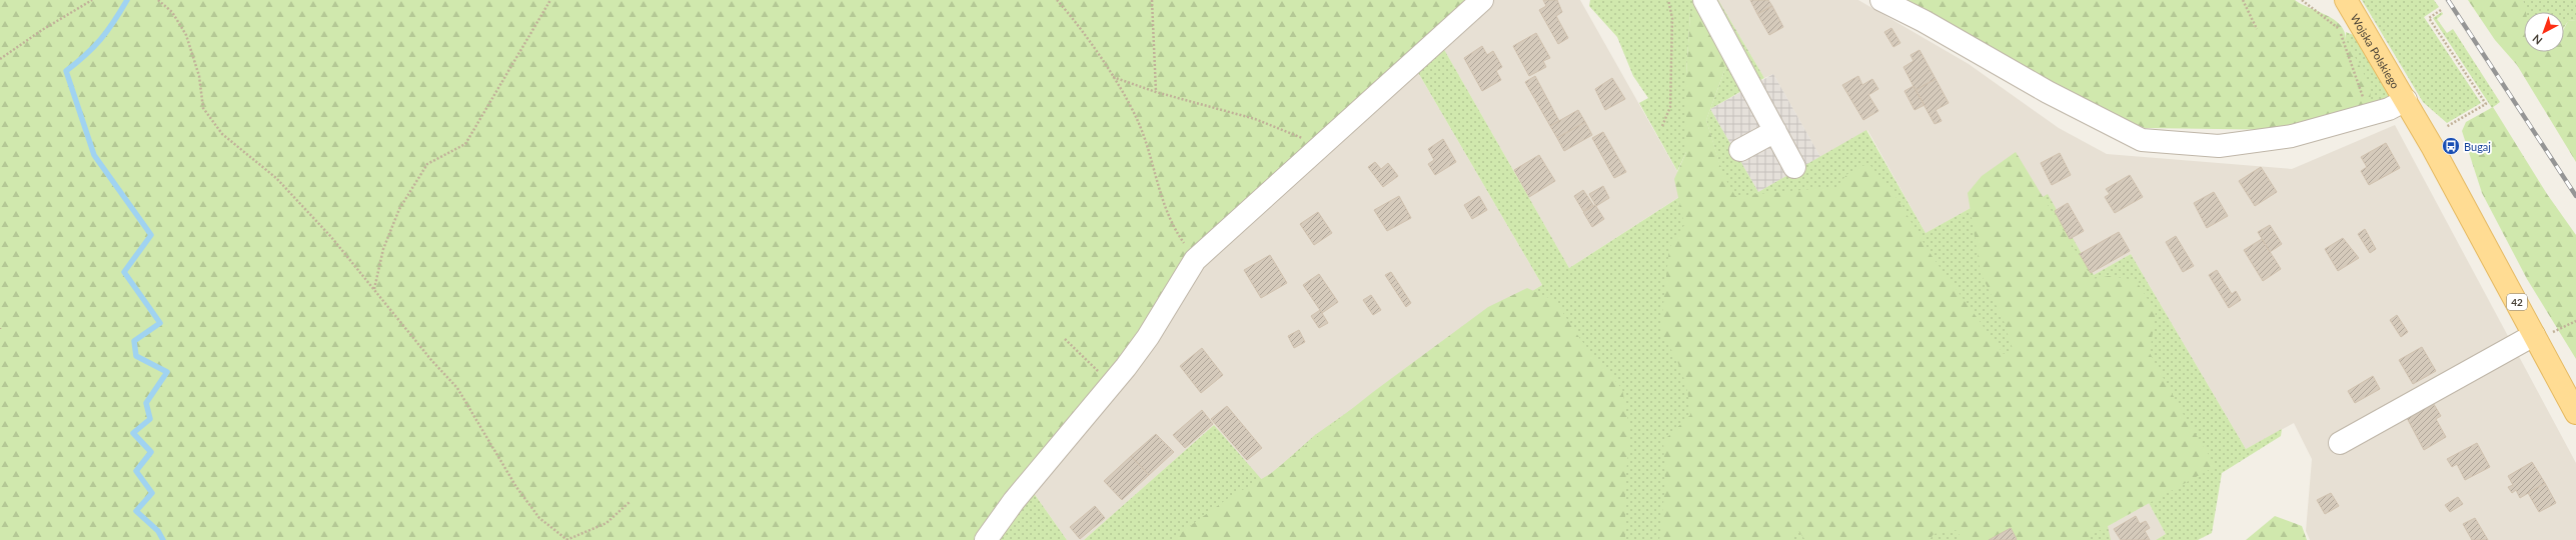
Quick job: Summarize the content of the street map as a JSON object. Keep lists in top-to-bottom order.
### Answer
{
  "streets": {
    "main road": ["Wojska Polskiego", "42"]
  },
  "crossings": [
    ["Wojska Polskiego", "42"]
  ],
  "places": {
    "bus stop": ["Bugaj"]
  },
  "north": "bottom left"
}
